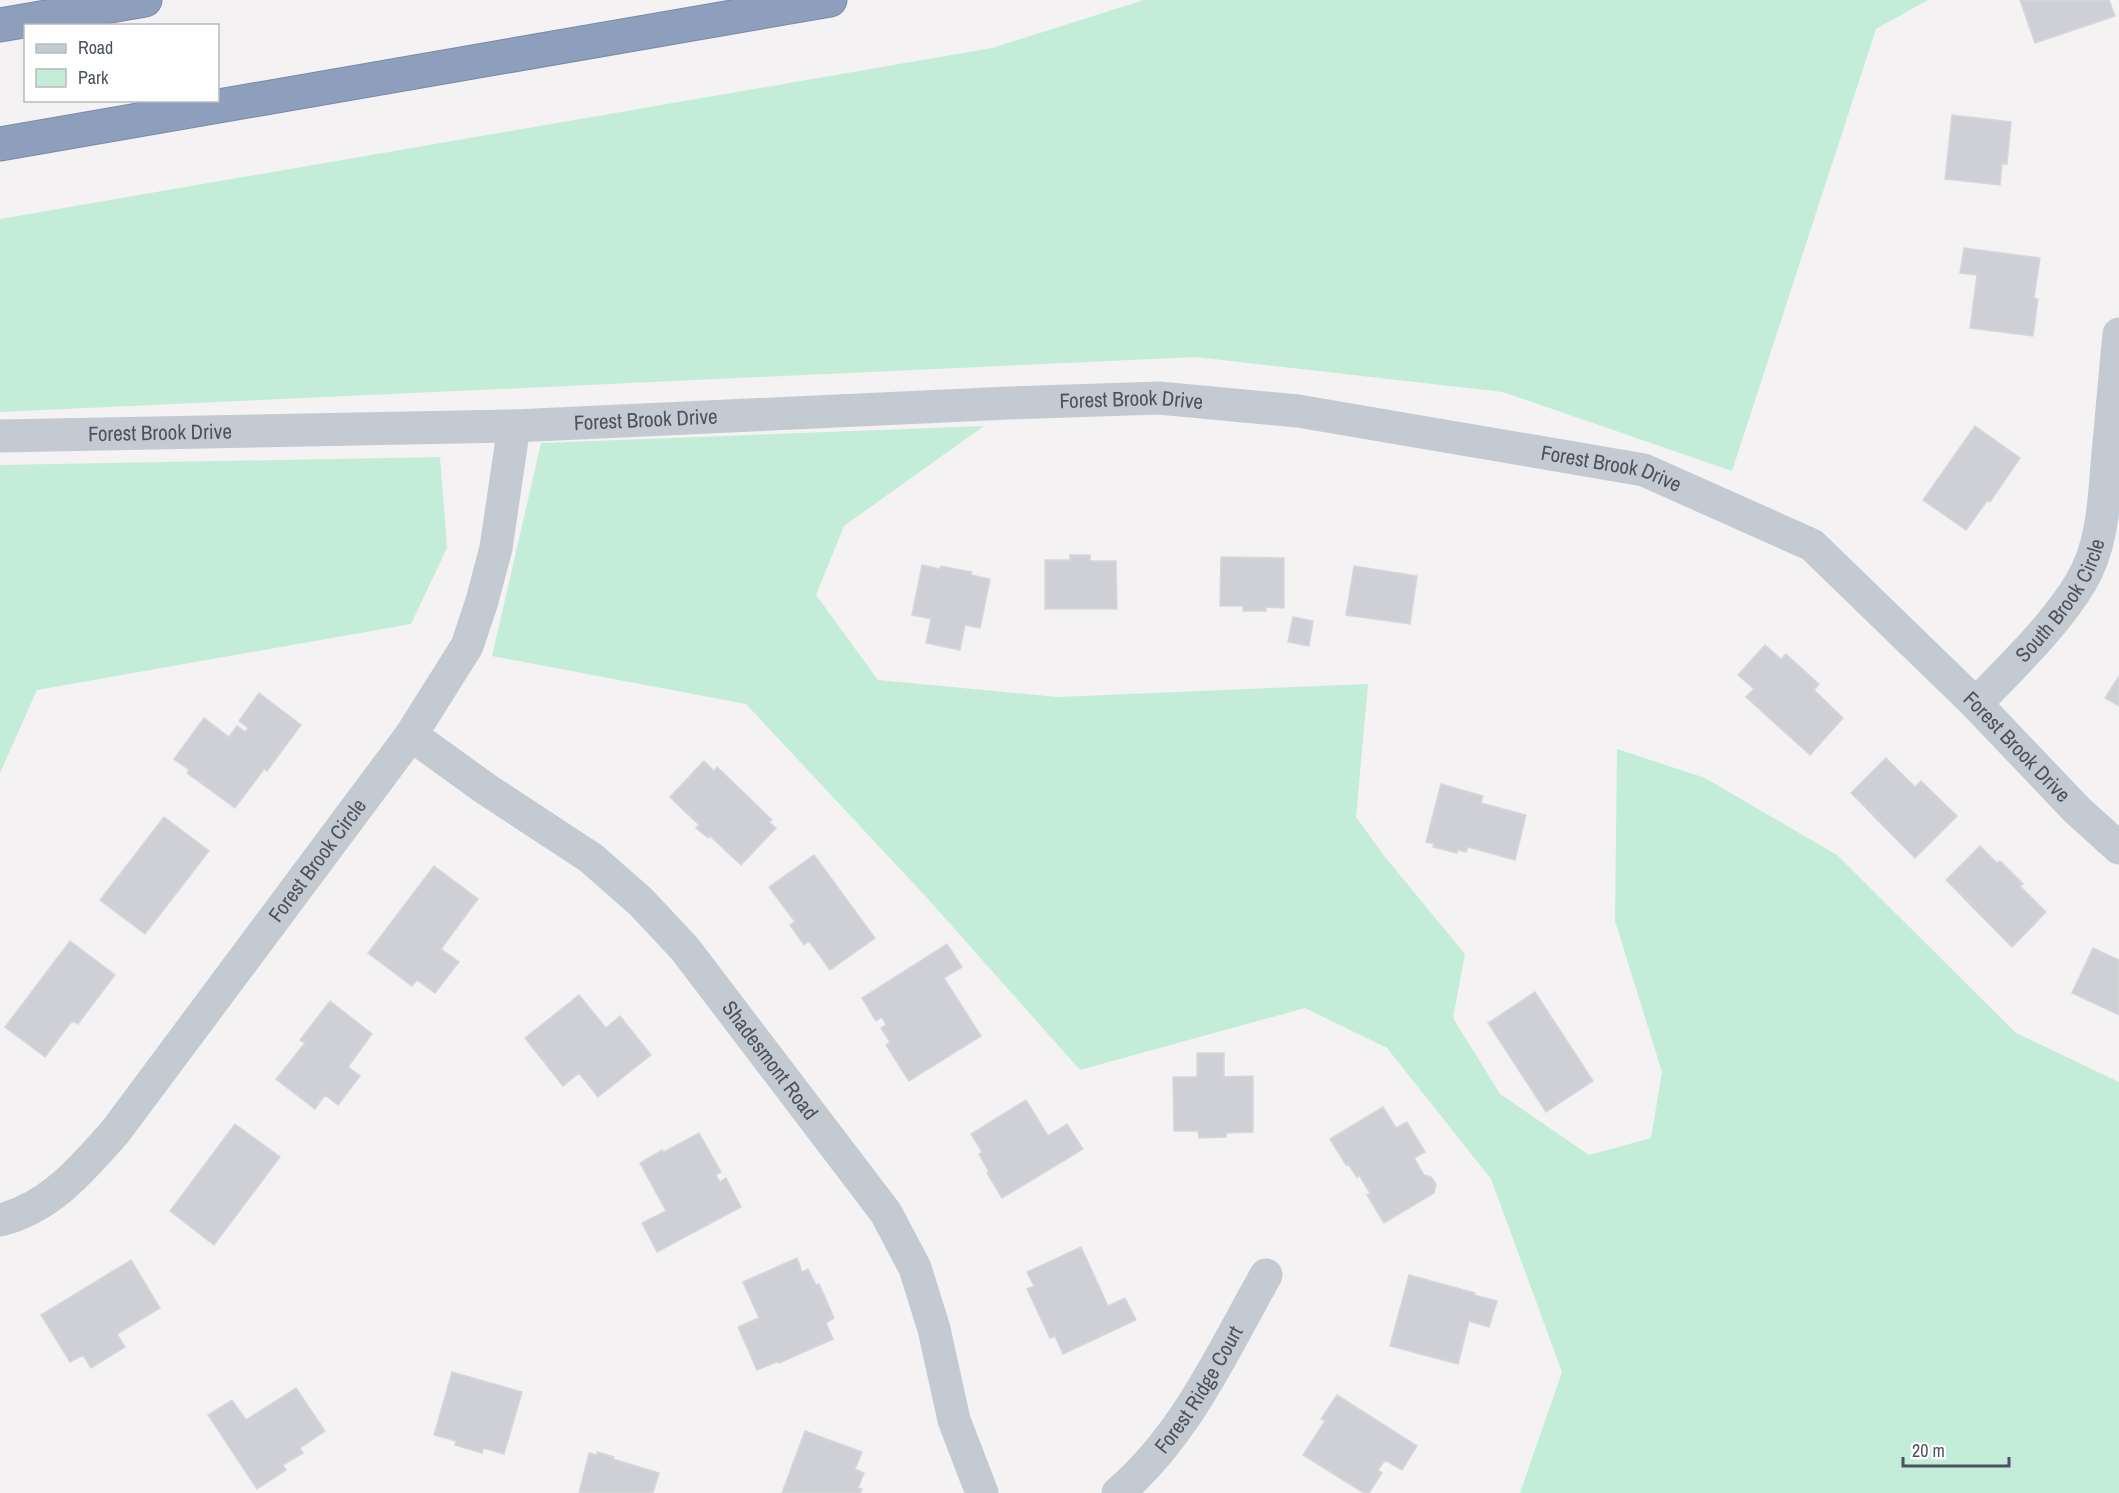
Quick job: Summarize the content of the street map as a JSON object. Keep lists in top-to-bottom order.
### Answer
{
  "streets": {
    "street": [
      "Forest Brook Drive",
      "South Brook Circle",
      "Forest Brook Circle",
      "Shadesmont Road",
      "Forest Ridge Court"
    ]
  },
  "crossings": [
    ["Forest Brook Drive", "South Brook Circle"],
    ["Forest Brook Drive", "Forest Brook Circle"],
    ["Forest Brook Circle", "Shadesmont Road"]
  ],
  "legend": ["Road", "Park"],
  "scale_bar": "20 m"
}
